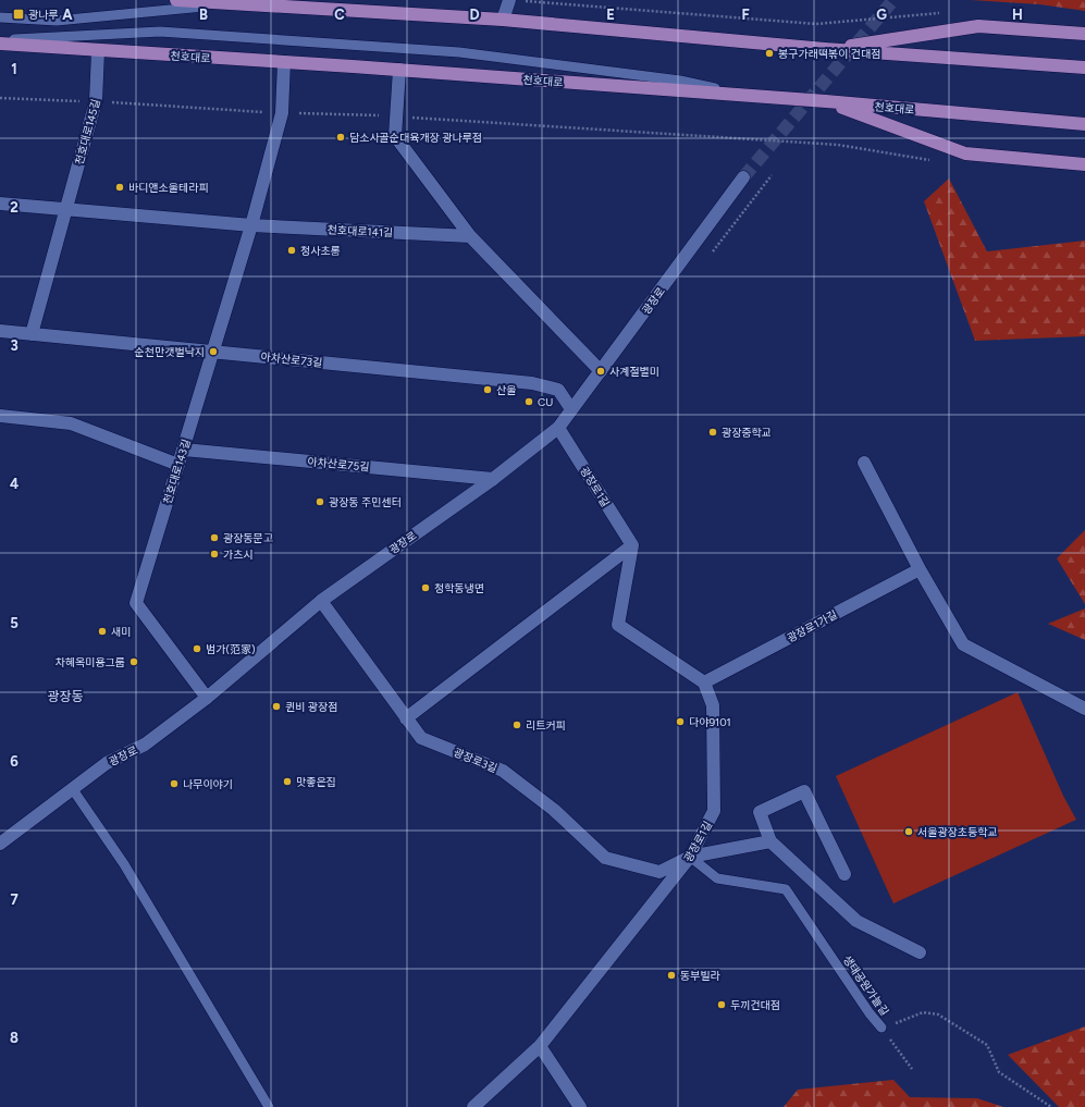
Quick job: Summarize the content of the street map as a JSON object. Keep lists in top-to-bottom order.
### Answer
{
  "streets": {
    "main road": ["천호대로"],
    "street": [
      "천호대로145길",
      "천호대로141길",
      "광장로",
      "아차산로73길",
      "아차산로75길",
      "천호대로143길",
      "광장로1길",
      "광장로1가길",
      "광장로3길"
    ],
    "lane": ["생태공원가늘길"]
  },
  "crossings": [
    ["천호대로", "천호대로145길"],
    ["천호대로", "천호대로143길"],
    ["천호대로145길", "아차산로73길"],
    ["천호대로141길", "천호대로143길"],
    ["광장로", "아차산로73길"],
    ["광장로", "아차산로75길"],
    ["광장로", "천호대로143길"],
    ["광장로", "광장로1길"],
    ["광장로", "광장로3길"],
    ["아차산로73길", "천호대로143길"],
    ["아차산로75길", "천호대로143길"],
    ["광장로1길", "광장로1가길"],
    ["광장로1길", "광장로3길"],
    ["광장로1길", "생태공원가늘길"],
    ["광장로3길", "생태공원가늘길"]
  ],
  "districts": ["광장동"],
  "places": {
    "transit": ["광나루"],
    "other": [
      "봉구가래떡볶이 건대점",
      "담소사골순대육개장 광나루점",
      "바디앤소울테라피",
      "청사초롱",
      "순천만갯벌낙지",
      "사계절별미",
      "산울",
      "CU",
      "광장중학교",
      "광장동 주민센터",
      "광장동문고",
      "가츠시",
      "청학동냉면",
      "새미",
      "범가(范家)",
      "차혜옥미용그룹",
      "퀸비 광장점",
      "다야9101",
      "리트커피",
      "맛좋은집",
      "나무이야기",
      "서울광장초등학교",
      "동부빌라",
      "두끼건대점"
    ]
  },
  "grid": {
    "columns": [
      "A",
      "B",
      "C",
      "D",
      "E",
      "F",
      "G",
      "H"
    ],
    "rows": [
      "1",
      "2",
      "3",
      "4",
      "5",
      "6",
      "7",
      "8"
    ]
  }
}
